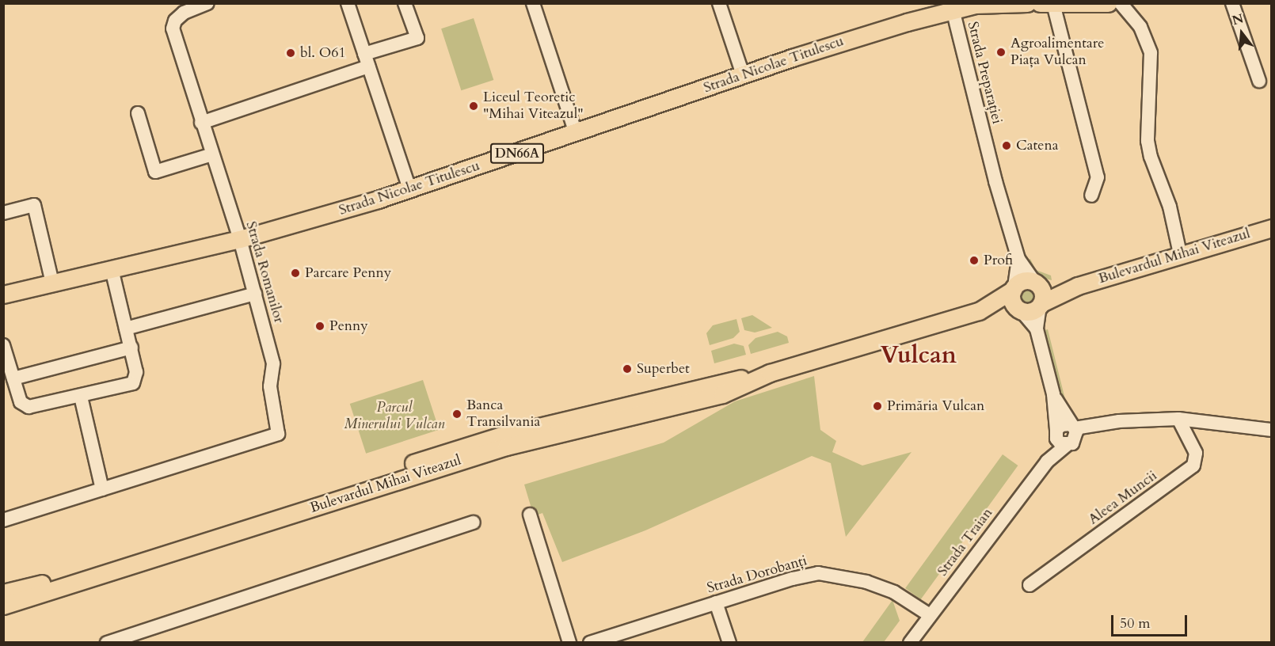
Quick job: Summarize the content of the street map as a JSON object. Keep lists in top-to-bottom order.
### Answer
{
  "streets": {
    "main road": ["Strada Nicolae Titulescu", "DN66A", "Bulevardul Mihai Viteazul"],
    "street": [
      "Strada Preparației",
      "Strada Romanilor",
      "Aleea Muncii",
      "Strada Traian",
      "Strada Dorobanți"
    ]
  },
  "crossings": [
    ["Strada Nicolae Titulescu", "Strada Preparației"],
    ["Strada Nicolae Titulescu", "Strada Romanilor"],
    ["Strada Preparației", "Bulevardul Mihai Viteazul"],
    ["Strada Preparației", "Strada Traian"],
    ["Bulevardul Mihai Viteazul", "Strada Traian"],
    ["Strada Traian", "Strada Dorobanți"]
  ],
  "districts": ["Vulcan"],
  "parks": ["Parcul Minerului Vulcan"],
  "places": [
    "Agroalimentare Piața Vulcan",
    "bl. O61",
    "Liceul Teoretic \"Mihai Viteazul\"",
    "Catena",
    "Profi",
    "Parcare Penny",
    "Penny",
    "Superbet",
    "Primăria Vulcan",
    "Banca Transilvania"
  ],
  "scale_bar": "50 m",
  "north": "top"
}
